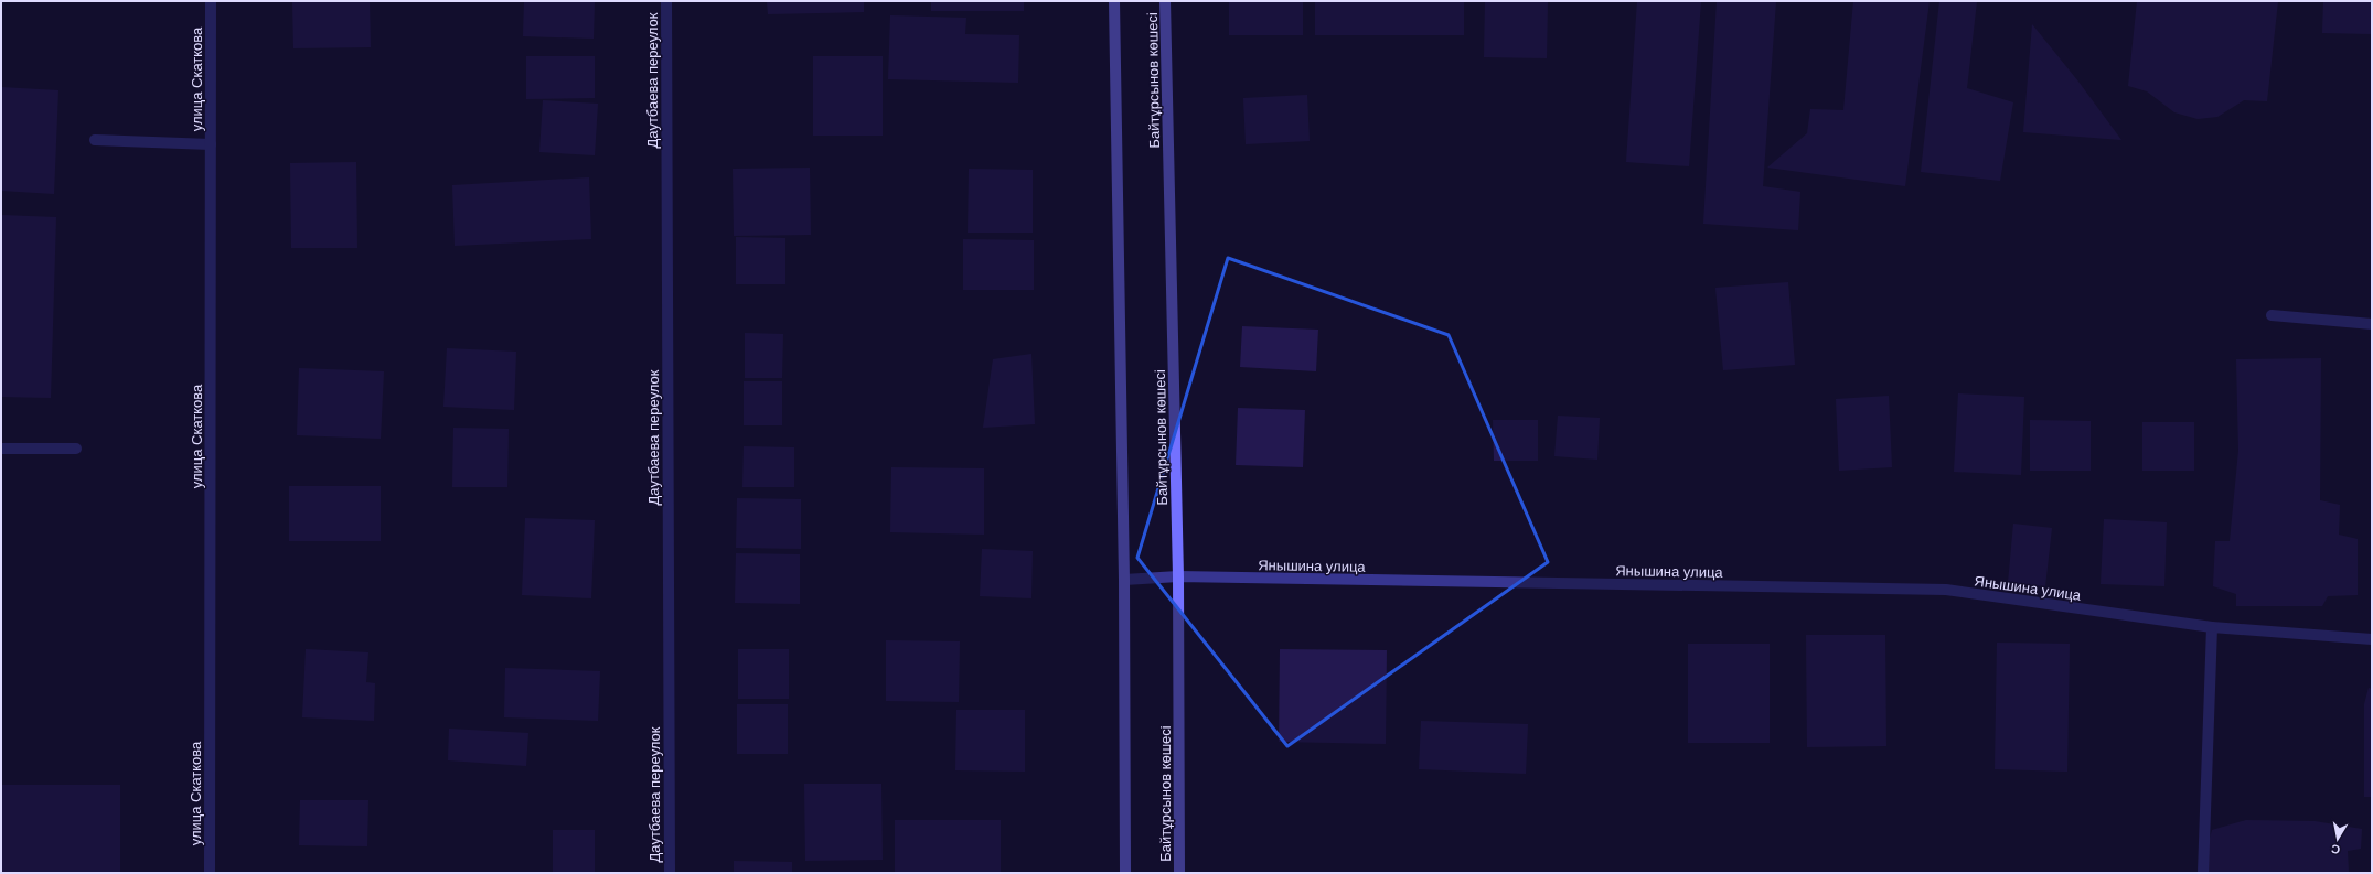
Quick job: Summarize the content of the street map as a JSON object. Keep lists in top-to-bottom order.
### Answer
{
  "streets": {
    "main road": ["Байтұрсынов көшесі"],
    "street": ["улица Скаткова", "Даутбаева переулок", "Янышина улица"]
  },
  "crossings": [
    ["Байтұрсынов көшесі", "Янышина улица"]
  ],
  "north": "bottom"
}
